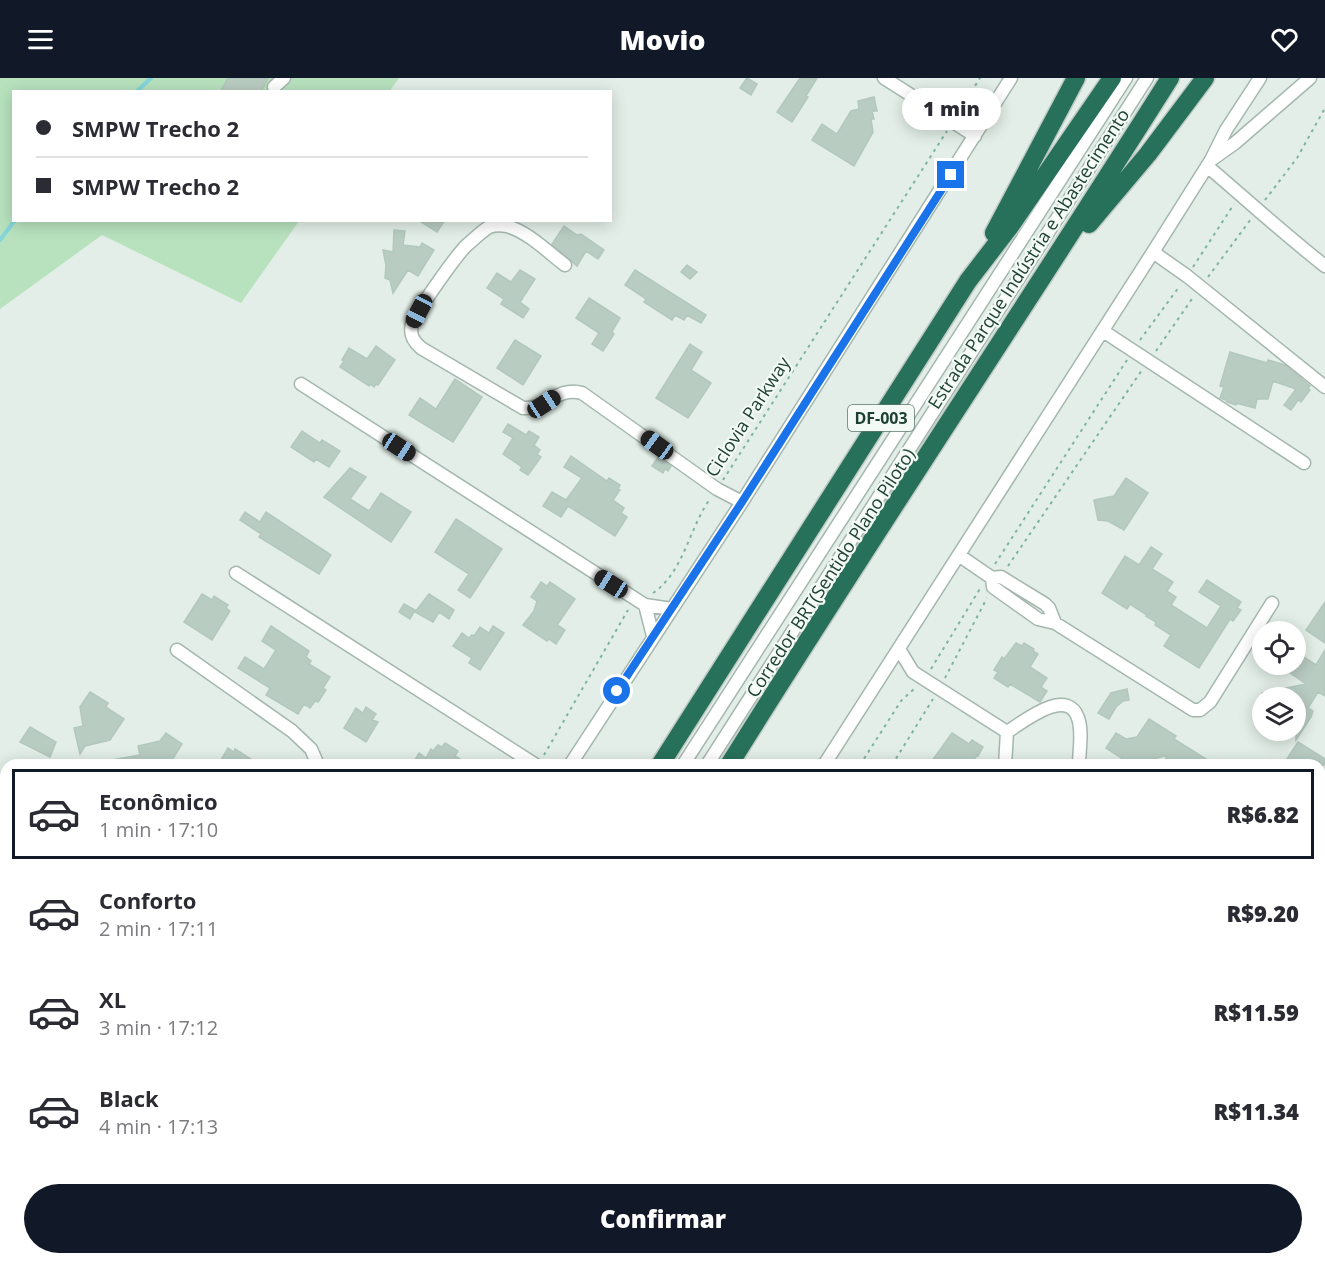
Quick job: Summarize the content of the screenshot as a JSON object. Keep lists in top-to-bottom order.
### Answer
{
  "streets": {
    "highway": ["Estrada Parque Indústria e Abastecimento", "DF-003"],
    "street": ["Corredor BRT(Sentido Plano Piloto)"],
    "path": ["Ciclovia Parkway"]
  },
  "page": {
    "header": "Movio",
    "bubble": "1 min",
    "banner": ["SMPW Trecho 2", "SMPW Trecho 2"],
    "list": [
      {
        "name": "Econômico",
        "note": "1 min · 17:10",
        "value": "R$6.82"
      },
      {
        "name": "Conforto",
        "note": "2 min · 17:11",
        "value": "R$9.20"
      },
      {
        "name": "XL",
        "note": "3 min · 17:12",
        "value": "R$11.59"
      },
      {
        "name": "Black",
        "note": "4 min · 17:13",
        "value": "R$11.34"
      }
    ],
    "buttons": "Confirmar"
  }
}
